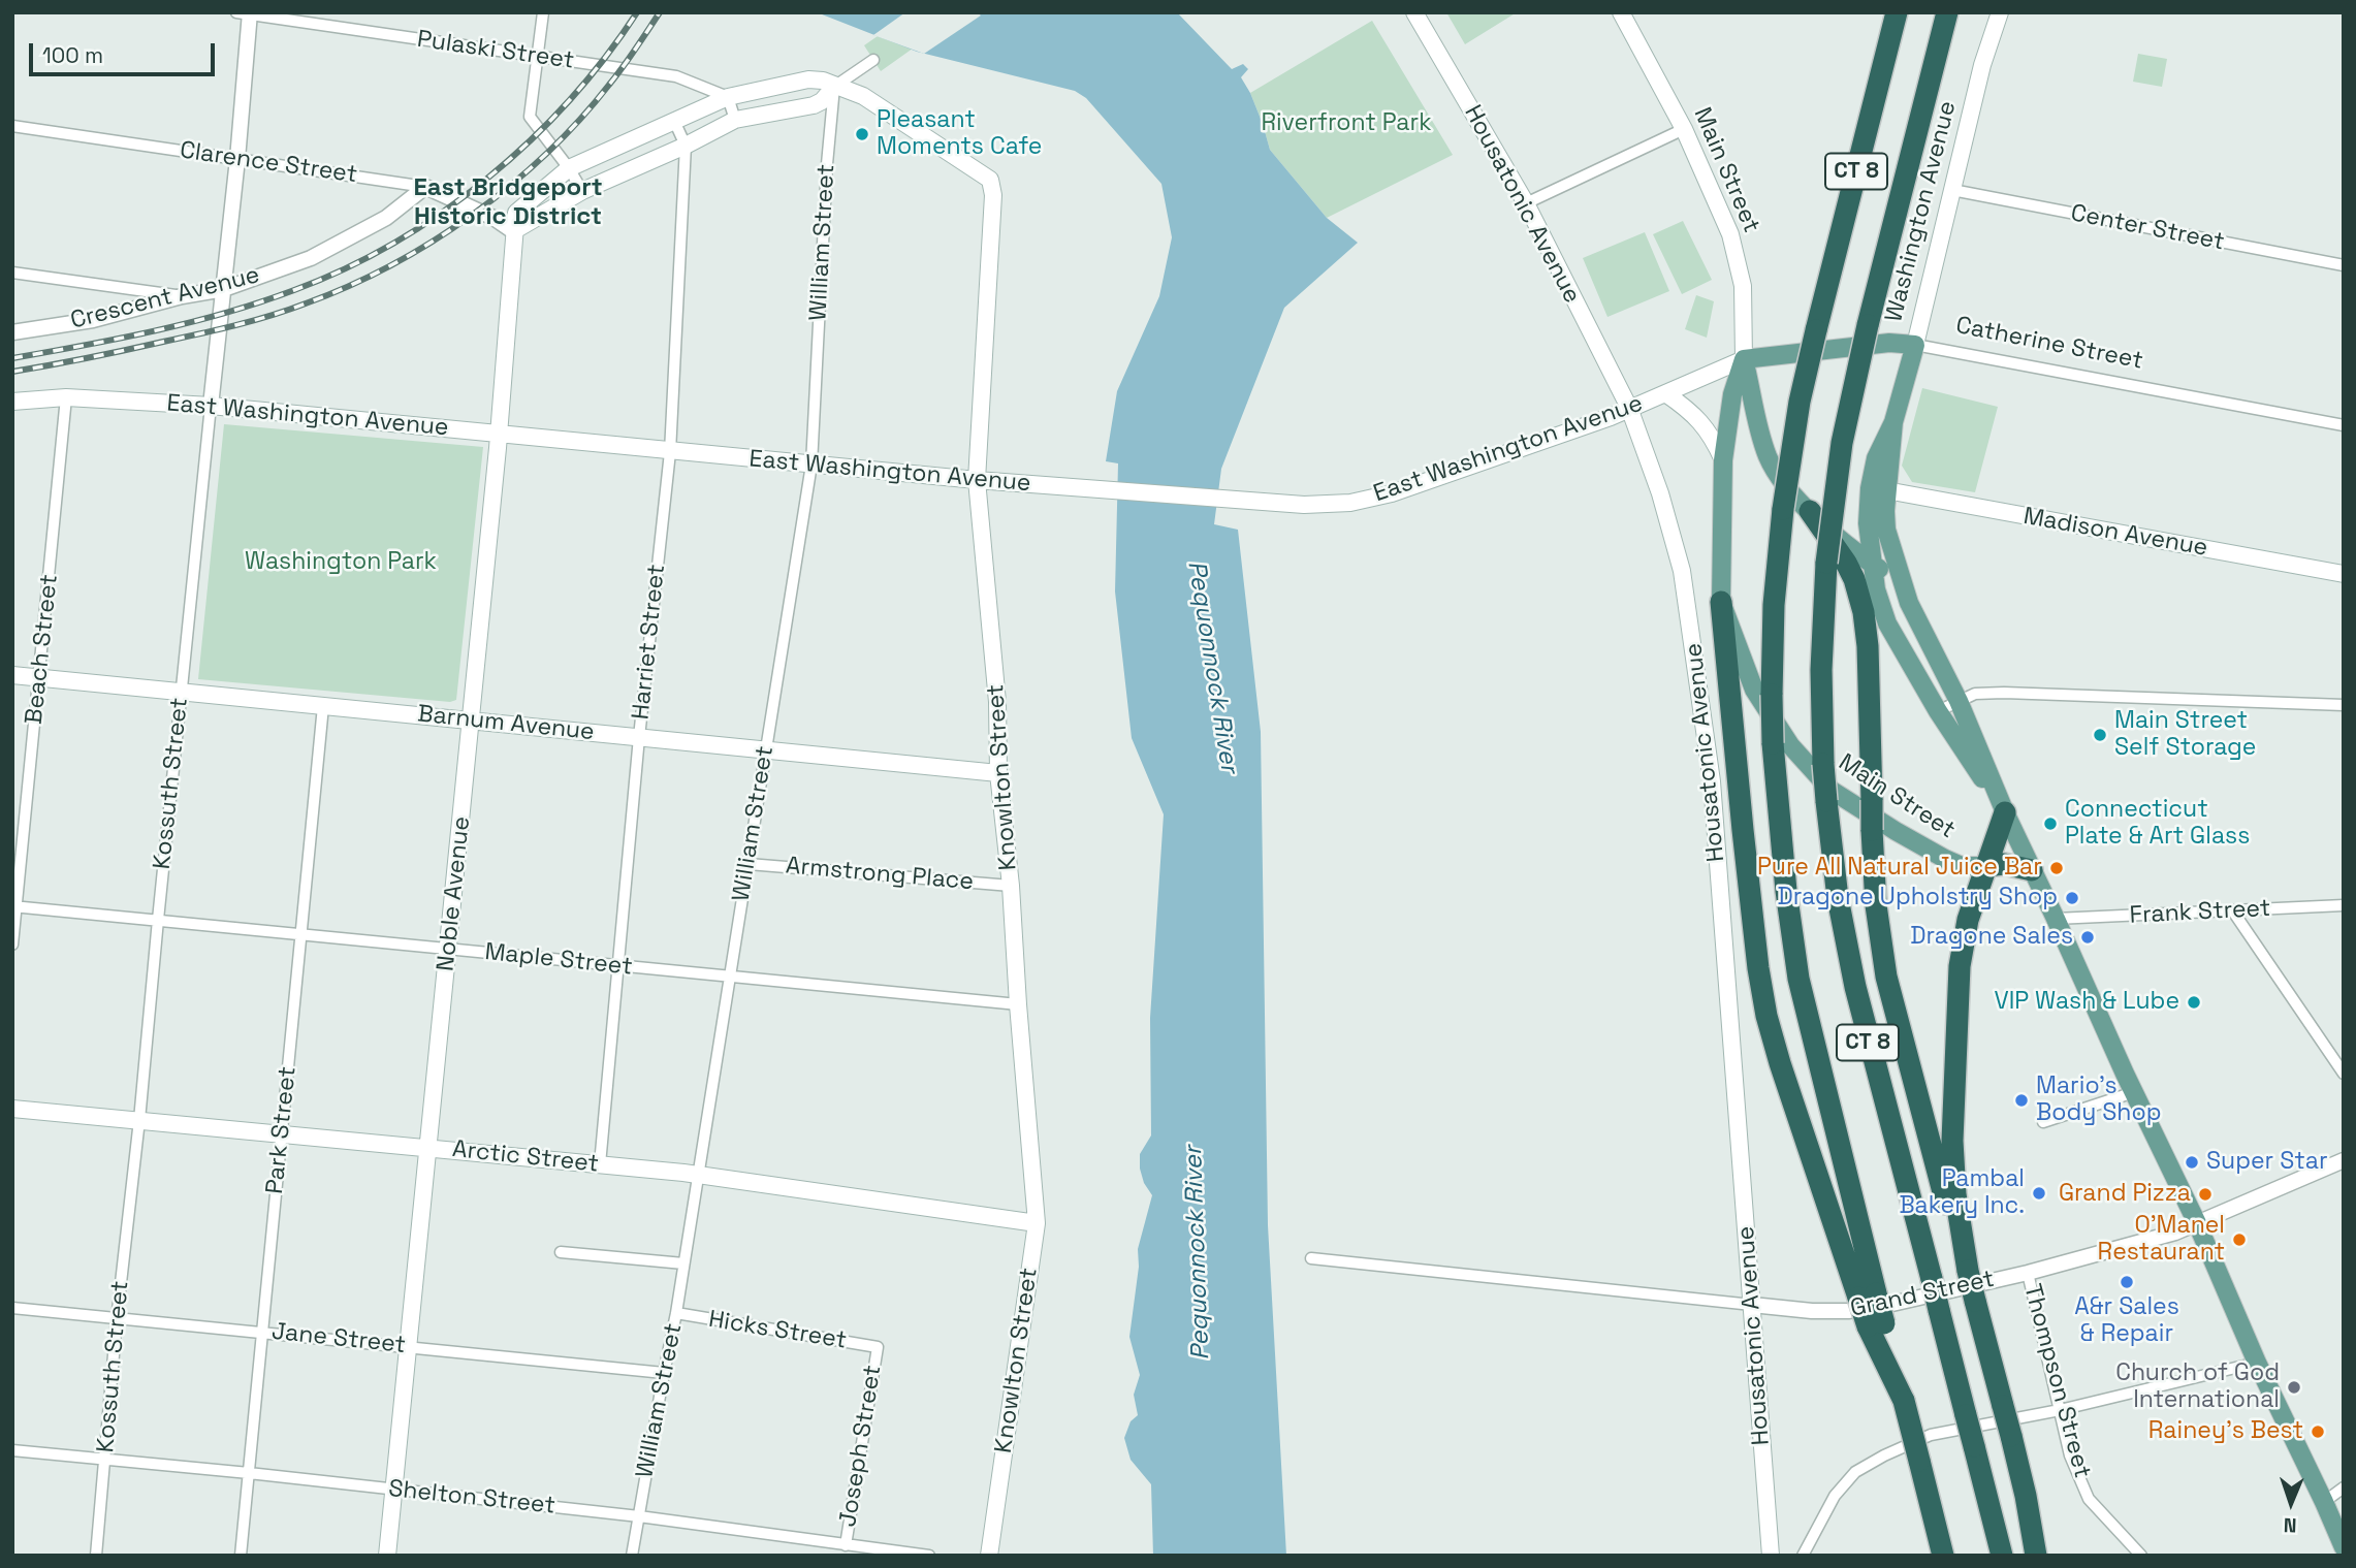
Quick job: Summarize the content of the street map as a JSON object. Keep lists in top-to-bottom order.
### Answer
{
  "streets": {
    "highway": ["CT 8"],
    "main road": [
      "Main Street",
      "Housatonic Avenue",
      "Washington Avenue",
      "Catherine Street",
      "East Washington Avenue",
      "Madison Avenue",
      "Barnum Avenue",
      "Knowlton Street",
      "Noble Avenue",
      "Arctic Street"
    ],
    "street": [
      "Pulaski Street",
      "Clarence Street",
      "Center Street",
      "William Street",
      "Crescent Avenue",
      "Harriet Street",
      "Beach Street",
      "Kossuth Street",
      "Armstrong Place",
      "Frank Street",
      "Maple Street",
      "Park Street",
      "Grand Street",
      "Hicks Street",
      "Jane Street",
      "Thompson Street",
      "Joseph Street",
      "Shelton Street"
    ]
  },
  "crossings": [
    ["Pulaski Street", "Kossuth Street"],
    ["Clarence Street", "Crescent Avenue"],
    ["Clarence Street", "Kossuth Street"],
    ["Clarence Street", "Noble Avenue"],
    ["Main Street", "Washington Avenue"],
    ["Main Street", "Catherine Street"],
    ["Main Street", "East Washington Avenue"],
    ["Main Street", "Madison Avenue"],
    ["Main Street", "Frank Street"],
    ["Main Street", "Grand Street"],
    ["Housatonic Avenue", "East Washington Avenue"],
    ["Housatonic Avenue", "Grand Street"],
    ["Washington Avenue", "Center Street"],
    ["Washington Avenue", "Catherine Street"],
    ["Washington Avenue", "Madison Avenue"],
    ["William Street", "East Washington Avenue"],
    ["William Street", "Barnum Avenue"],
    ["William Street", "Knowlton Street"],
    ["William Street", "Armstrong Place"],
    ["William Street", "Maple Street"],
    ["William Street", "Arctic Street"],
    ["William Street", "Hicks Street"],
    ["William Street", "Jane Street"],
    ["William Street", "Shelton Street"],
    ["Crescent Avenue", "Kossuth Street"],
    ["Catherine Street", "East Washington Avenue"],
    ["East Washington Avenue", "Harriet Street"],
    ["East Washington Avenue", "Beach Street"],
    ["East Washington Avenue", "Knowlton Street"],
    ["East Washington Avenue", "Kossuth Street"],
    ["East Washington Avenue", "Noble Avenue"],
    ["Harriet Street", "Barnum Avenue"],
    ["Harriet Street", "Maple Street"],
    ["Harriet Street", "Arctic Street"],
    ["Beach Street", "Barnum Avenue"],
    ["Beach Street", "Maple Street"],
    ["Barnum Avenue", "Knowlton Street"],
    ["Barnum Avenue", "Kossuth Street"],
    ["Barnum Avenue", "Noble Avenue"],
    ["Barnum Avenue", "Park Street"],
    ["Knowlton Street", "Armstrong Place"],
    ["Knowlton Street", "Maple Street"],
    ["Knowlton Street", "Arctic Street"],
    ["Kossuth Street", "Maple Street"],
    ["Kossuth Street", "Arctic Street"],
    ["Kossuth Street", "Jane Street"],
    ["Kossuth Street", "Shelton Street"],
    ["Noble Avenue", "Maple Street"],
    ["Noble Avenue", "Arctic Street"],
    ["Noble Avenue", "Jane Street"],
    ["Noble Avenue", "Shelton Street"],
    ["Maple Street", "Park Street"],
    ["Park Street", "Arctic Street"],
    ["Park Street", "Jane Street"],
    ["Park Street", "Shelton Street"],
    ["Grand Street", "Thompson Street"],
    ["Hicks Street", "Joseph Street"],
    ["Joseph Street", "Shelton Street"]
  ],
  "districts": ["East Bridgeport Historic District"],
  "water": ["Pequonnock River"],
  "parks": ["Riverfront Park", "Washington Park"],
  "places": [
    "Pleasant Moments Cafe",
    "Main Street Self Storage",
    "Connecticut Plate & Art Glass",
    "Pure All Natural Juice Bar",
    "Dragone Upholstry Shop",
    "Dragone Sales",
    "VIP Wash & Lube",
    "Mario's Body Shop",
    "Super Star",
    "Pambal Bakery Inc.",
    "Grand Pizza",
    "O'Manel Restaurant",
    "A&r Sales & Repair",
    "Church of God International",
    "Rainey's Best"
  ],
  "scale_bar": "100 m",
  "north": "bottom"
}
